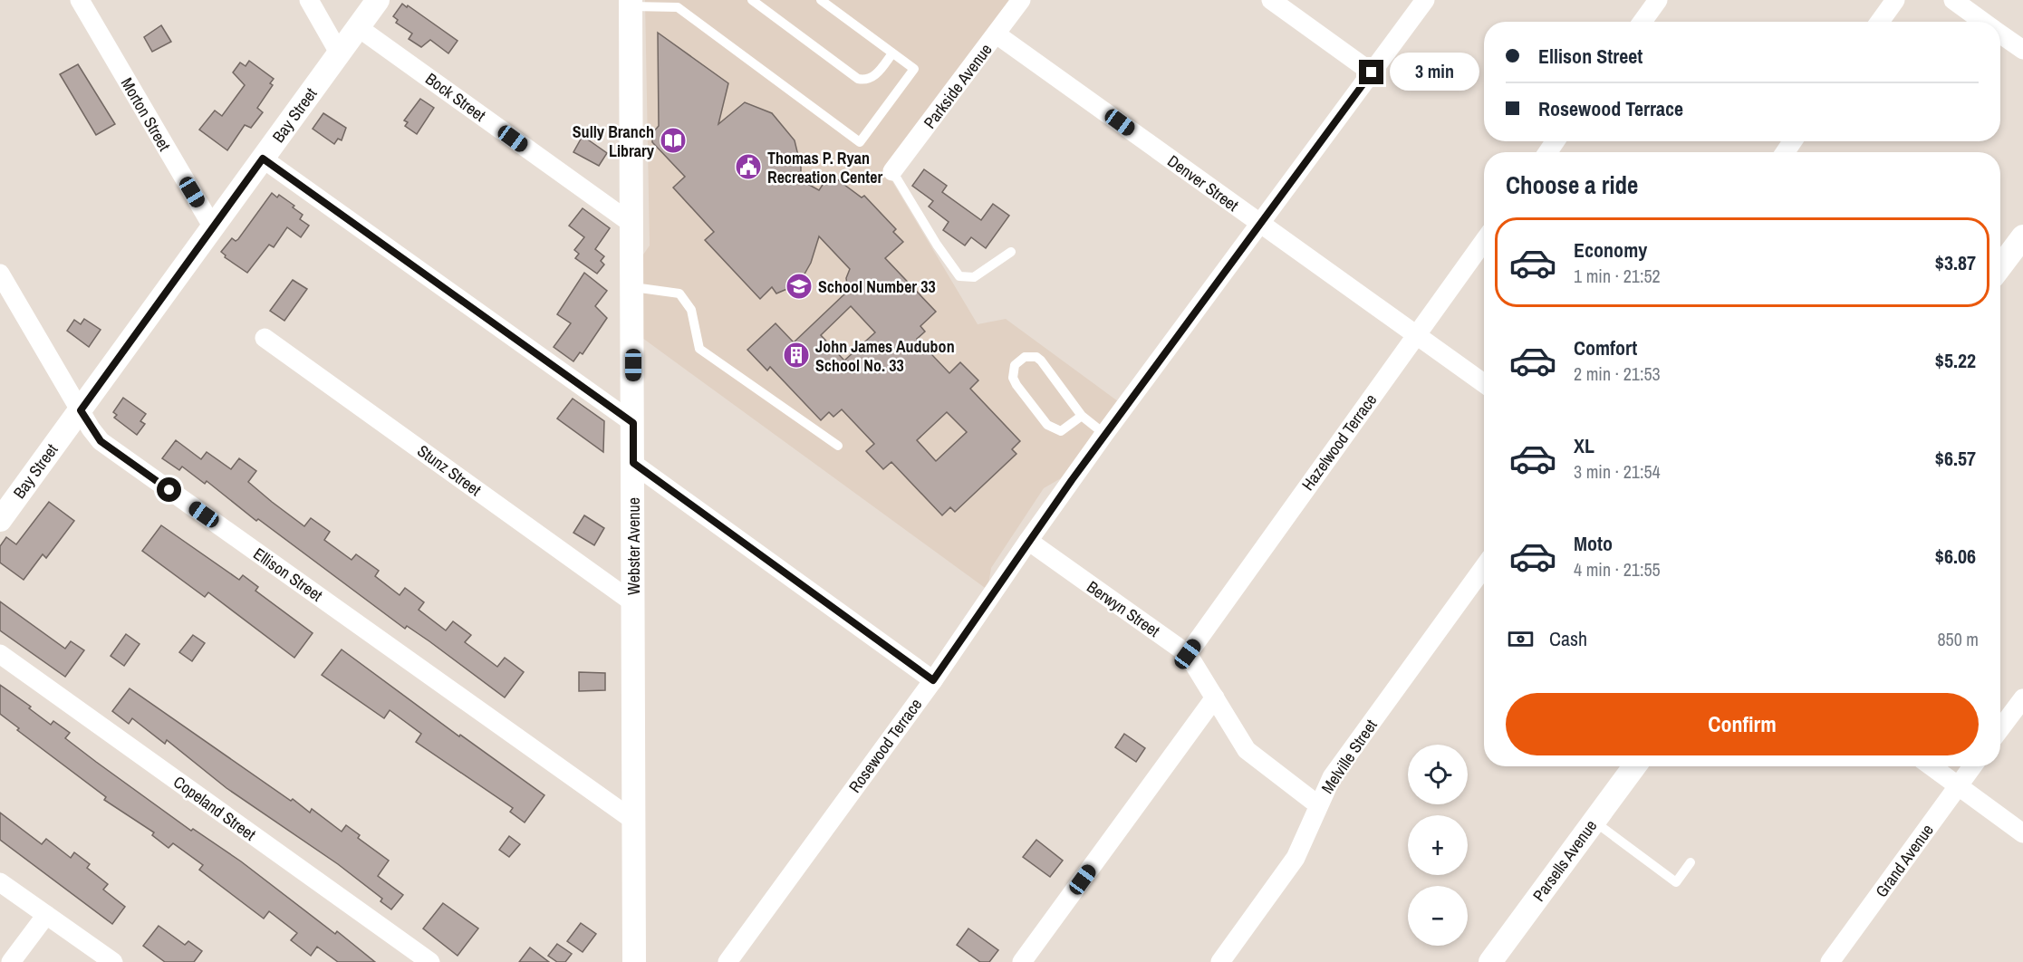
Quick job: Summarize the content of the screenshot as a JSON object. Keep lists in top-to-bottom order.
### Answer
{
  "streets": {
    "street": [
      "Parkside Avenue",
      "Bock Street",
      "Morton Street",
      "Bay Street",
      "Denver Street",
      "Hazelwood Terrace",
      "Stunz Street",
      "Webster Avenue",
      "Ellison Street",
      "Berwyn Street",
      "Rosewood Terrace",
      "Melville Street",
      "Copeland Street",
      "Parsells Avenue",
      "Grand Avenue"
    ]
  },
  "crossings": [
    ["Parkside Avenue", "Denver Street"],
    ["Bock Street", "Bay Street"],
    ["Bock Street", "Webster Avenue"],
    ["Morton Street", "Bay Street"],
    ["Bay Street", "Ellison Street"],
    ["Denver Street", "Hazelwood Terrace"],
    ["Denver Street", "Rosewood Terrace"],
    ["Hazelwood Terrace", "Berwyn Street"],
    ["Stunz Street", "Webster Avenue"],
    ["Webster Avenue", "Ellison Street"],
    ["Berwyn Street", "Rosewood Terrace"],
    ["Berwyn Street", "Melville Street"]
  ],
  "places": {
    "library": ["Sully Branch Library"],
    "public building": ["Thomas P. Ryan Recreation Center"],
    "school or university": ["School Number 33"],
    "building": ["John James Audubon School No. 33"]
  },
  "page": {
    "banner": ["Ellison Street", "Rosewood Terrace"],
    "bubble": "3 min",
    "heading": "Choose a ride",
    "list": [
      {
        "name": "Economy",
        "note": "1 min · 21:52",
        "value": "$3.87"
      },
      {
        "name": "Comfort",
        "note": "2 min · 21:53",
        "value": "$5.22"
      },
      {
        "name": "XL",
        "note": "3 min · 21:54",
        "value": "$6.57"
      },
      {
        "name": "Moto",
        "note": "4 min · 21:55",
        "value": "$6.06"
      }
    ],
    "pay": ["Cash", "850 m"],
    "buttons": "Confirm",
    "map_buttons": ["+", "−"]
  }
}
